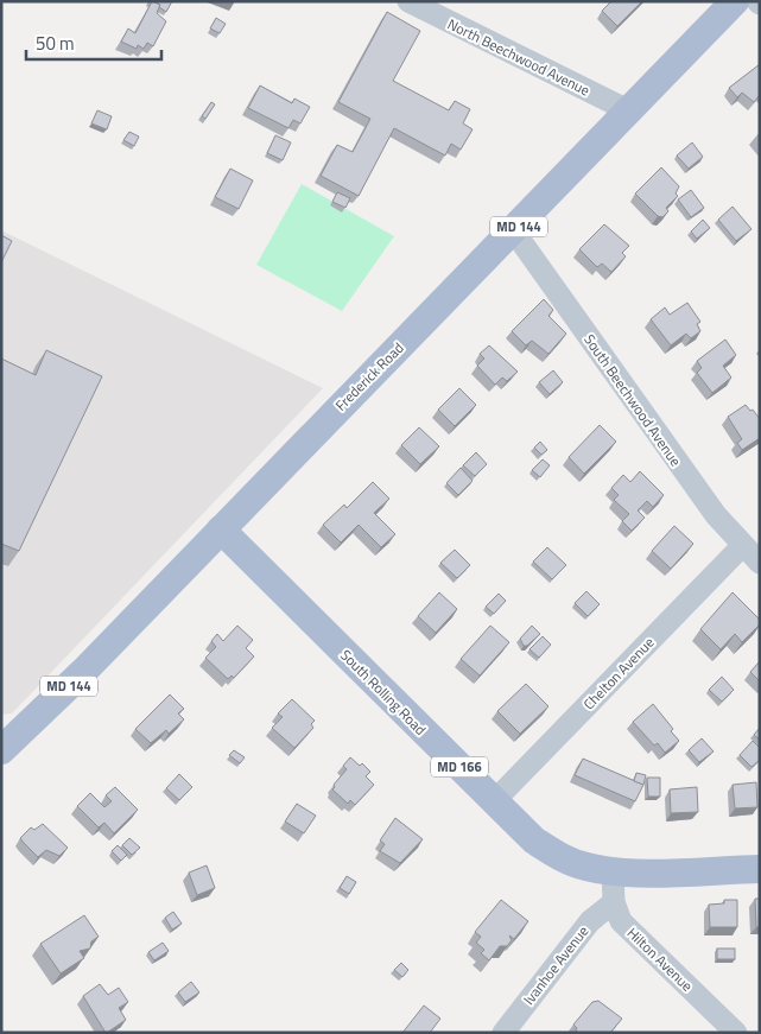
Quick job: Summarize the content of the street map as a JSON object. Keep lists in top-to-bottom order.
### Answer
{
  "streets": {
    "main road": [
      "MD 144",
      "Frederick Road",
      "South Rolling Road",
      "MD 166"
    ],
    "street": [
      "North Beechwood Avenue",
      "South Beechwood Avenue",
      "Chelton Avenue",
      "Hilton Avenue",
      "Ivanhoe Avenue"
    ]
  },
  "crossings": [
    ["North Beechwood Avenue", "Frederick Road"],
    ["Frederick Road", "South Beechwood Avenue"],
    ["Frederick Road", "South Rolling Road"],
    ["South Beechwood Avenue", "Chelton Avenue"],
    ["Chelton Avenue", "South Rolling Road"],
    ["South Rolling Road", "Hilton Avenue"],
    ["Hilton Avenue", "Ivanhoe Avenue"]
  ],
  "scale_bar": "50 m"
}
